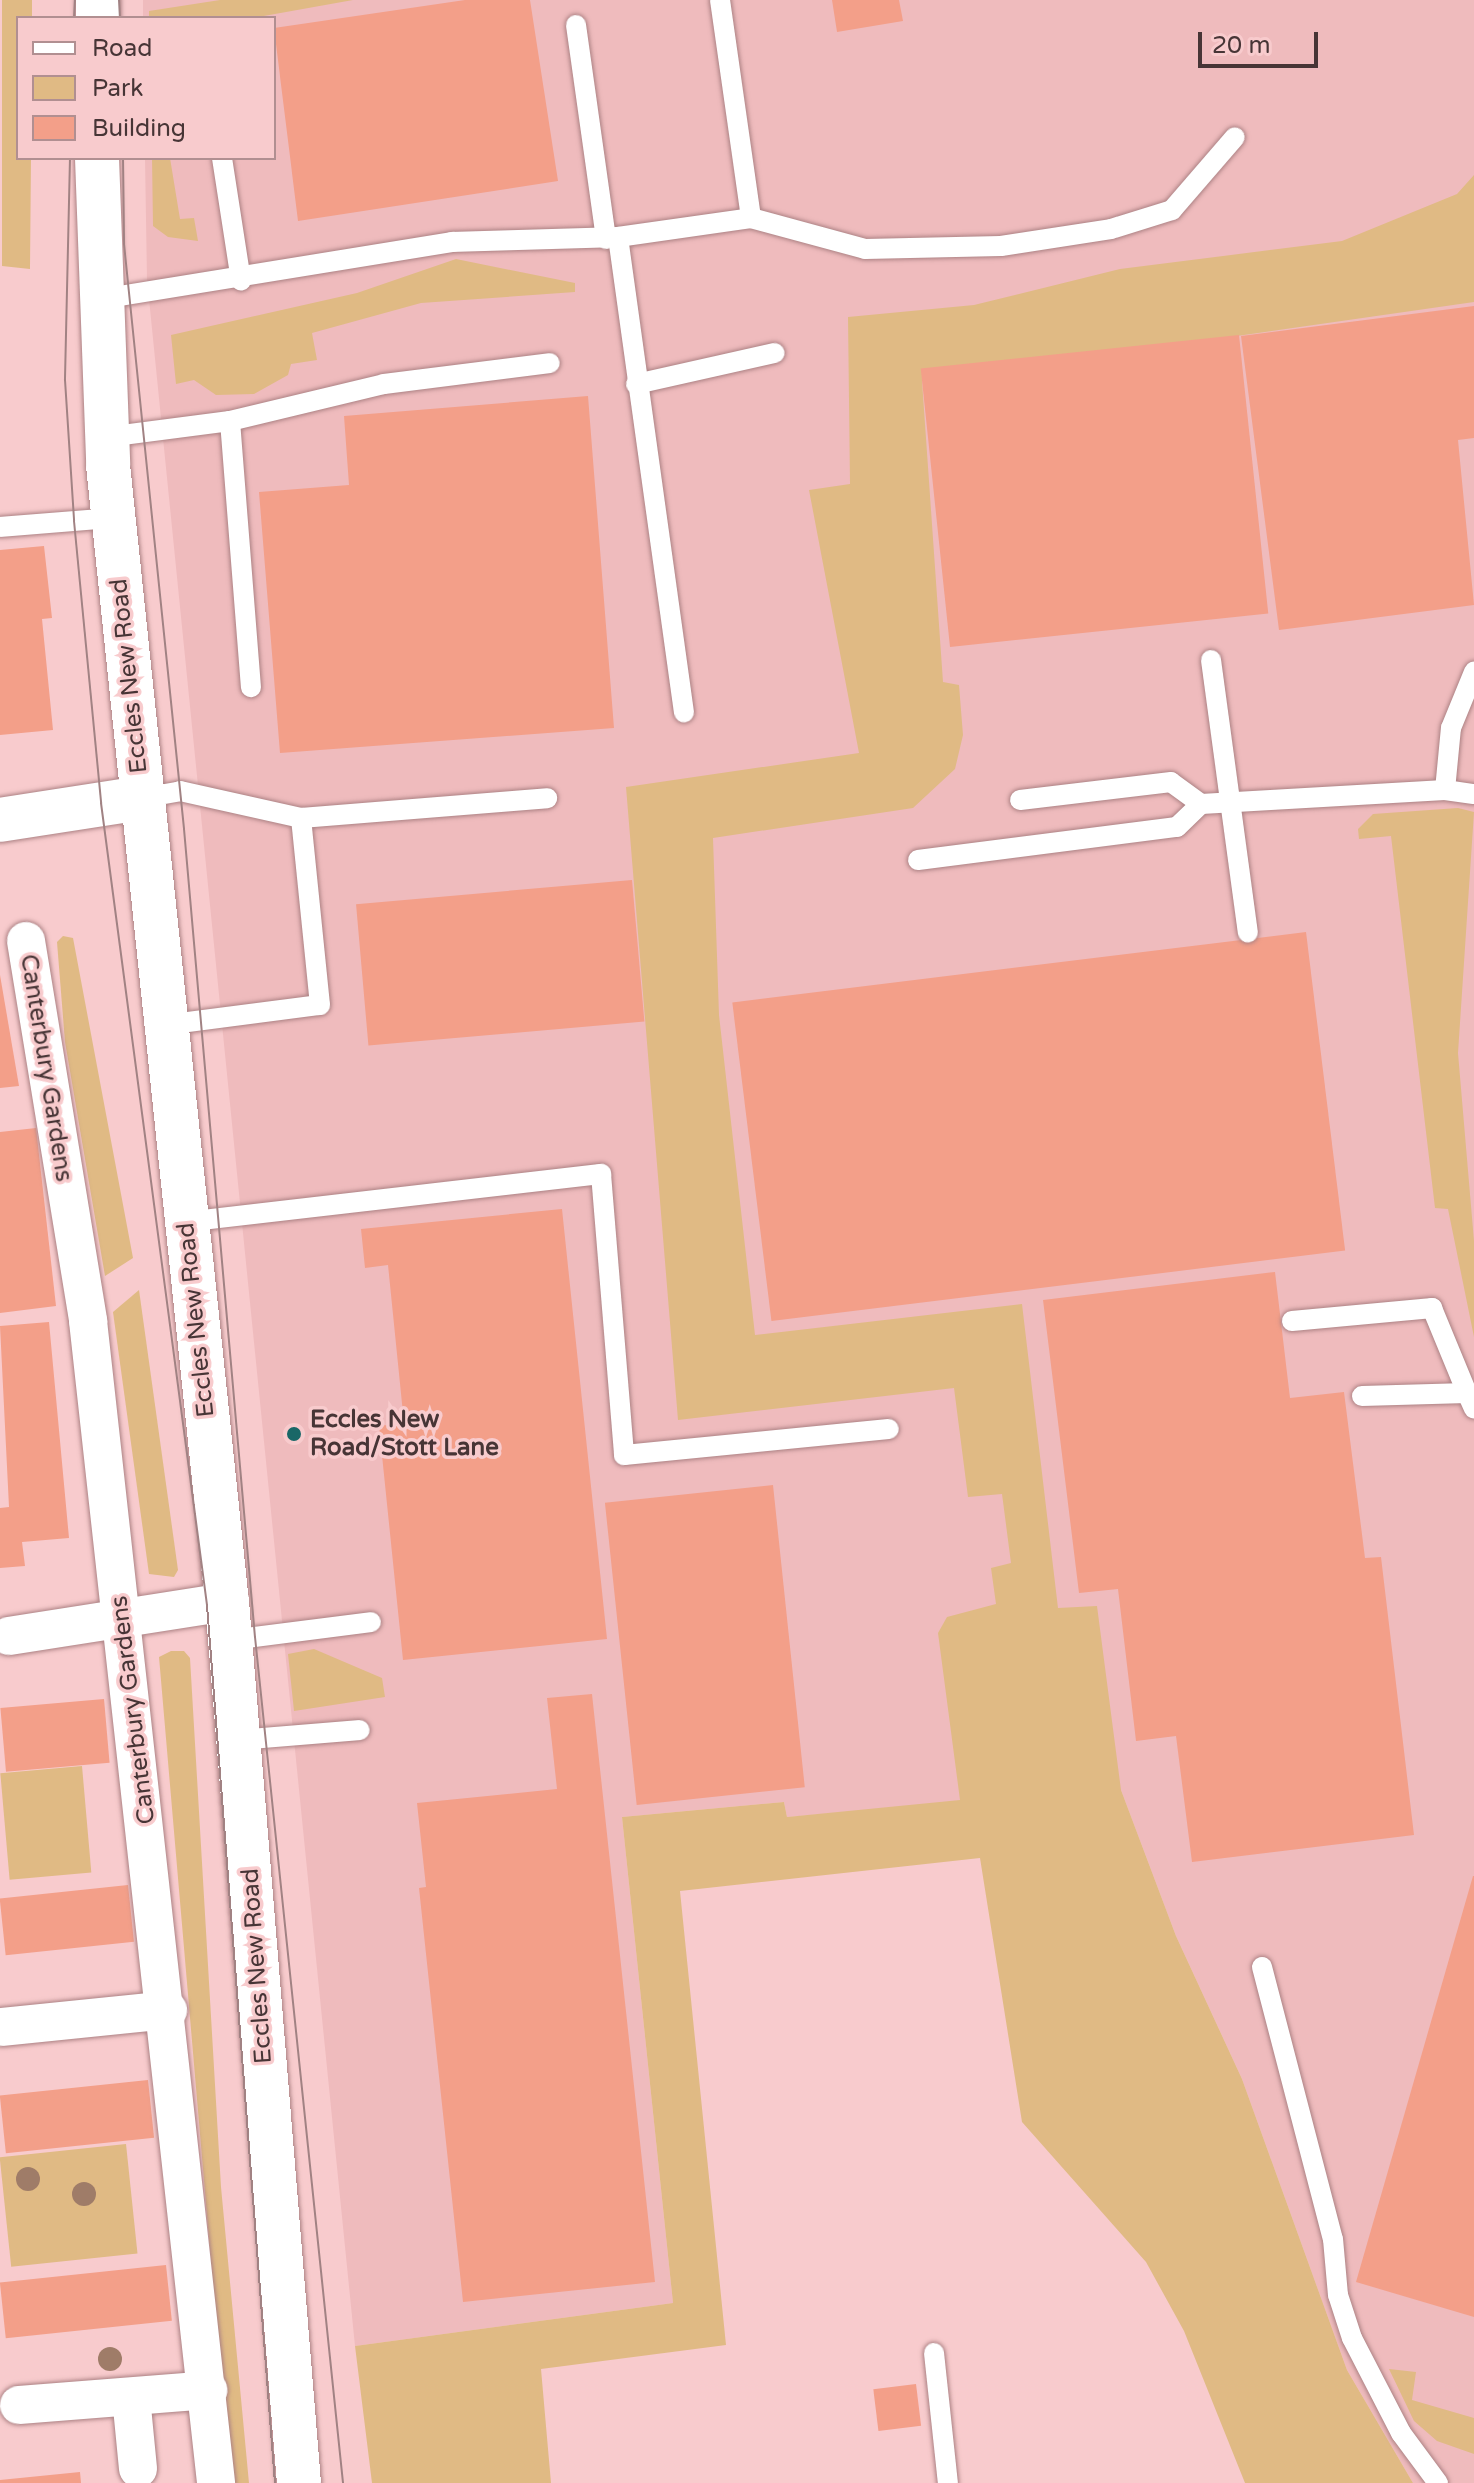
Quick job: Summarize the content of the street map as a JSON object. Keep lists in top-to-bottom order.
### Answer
{
  "streets": {
    "main road": ["Eccles New Road"],
    "street": ["Canterbury Gardens"]
  },
  "places": ["Eccles New Road/Stott Lane"],
  "legend": ["Road", "Park", "Building"],
  "scale_bar": "20 m"
}
